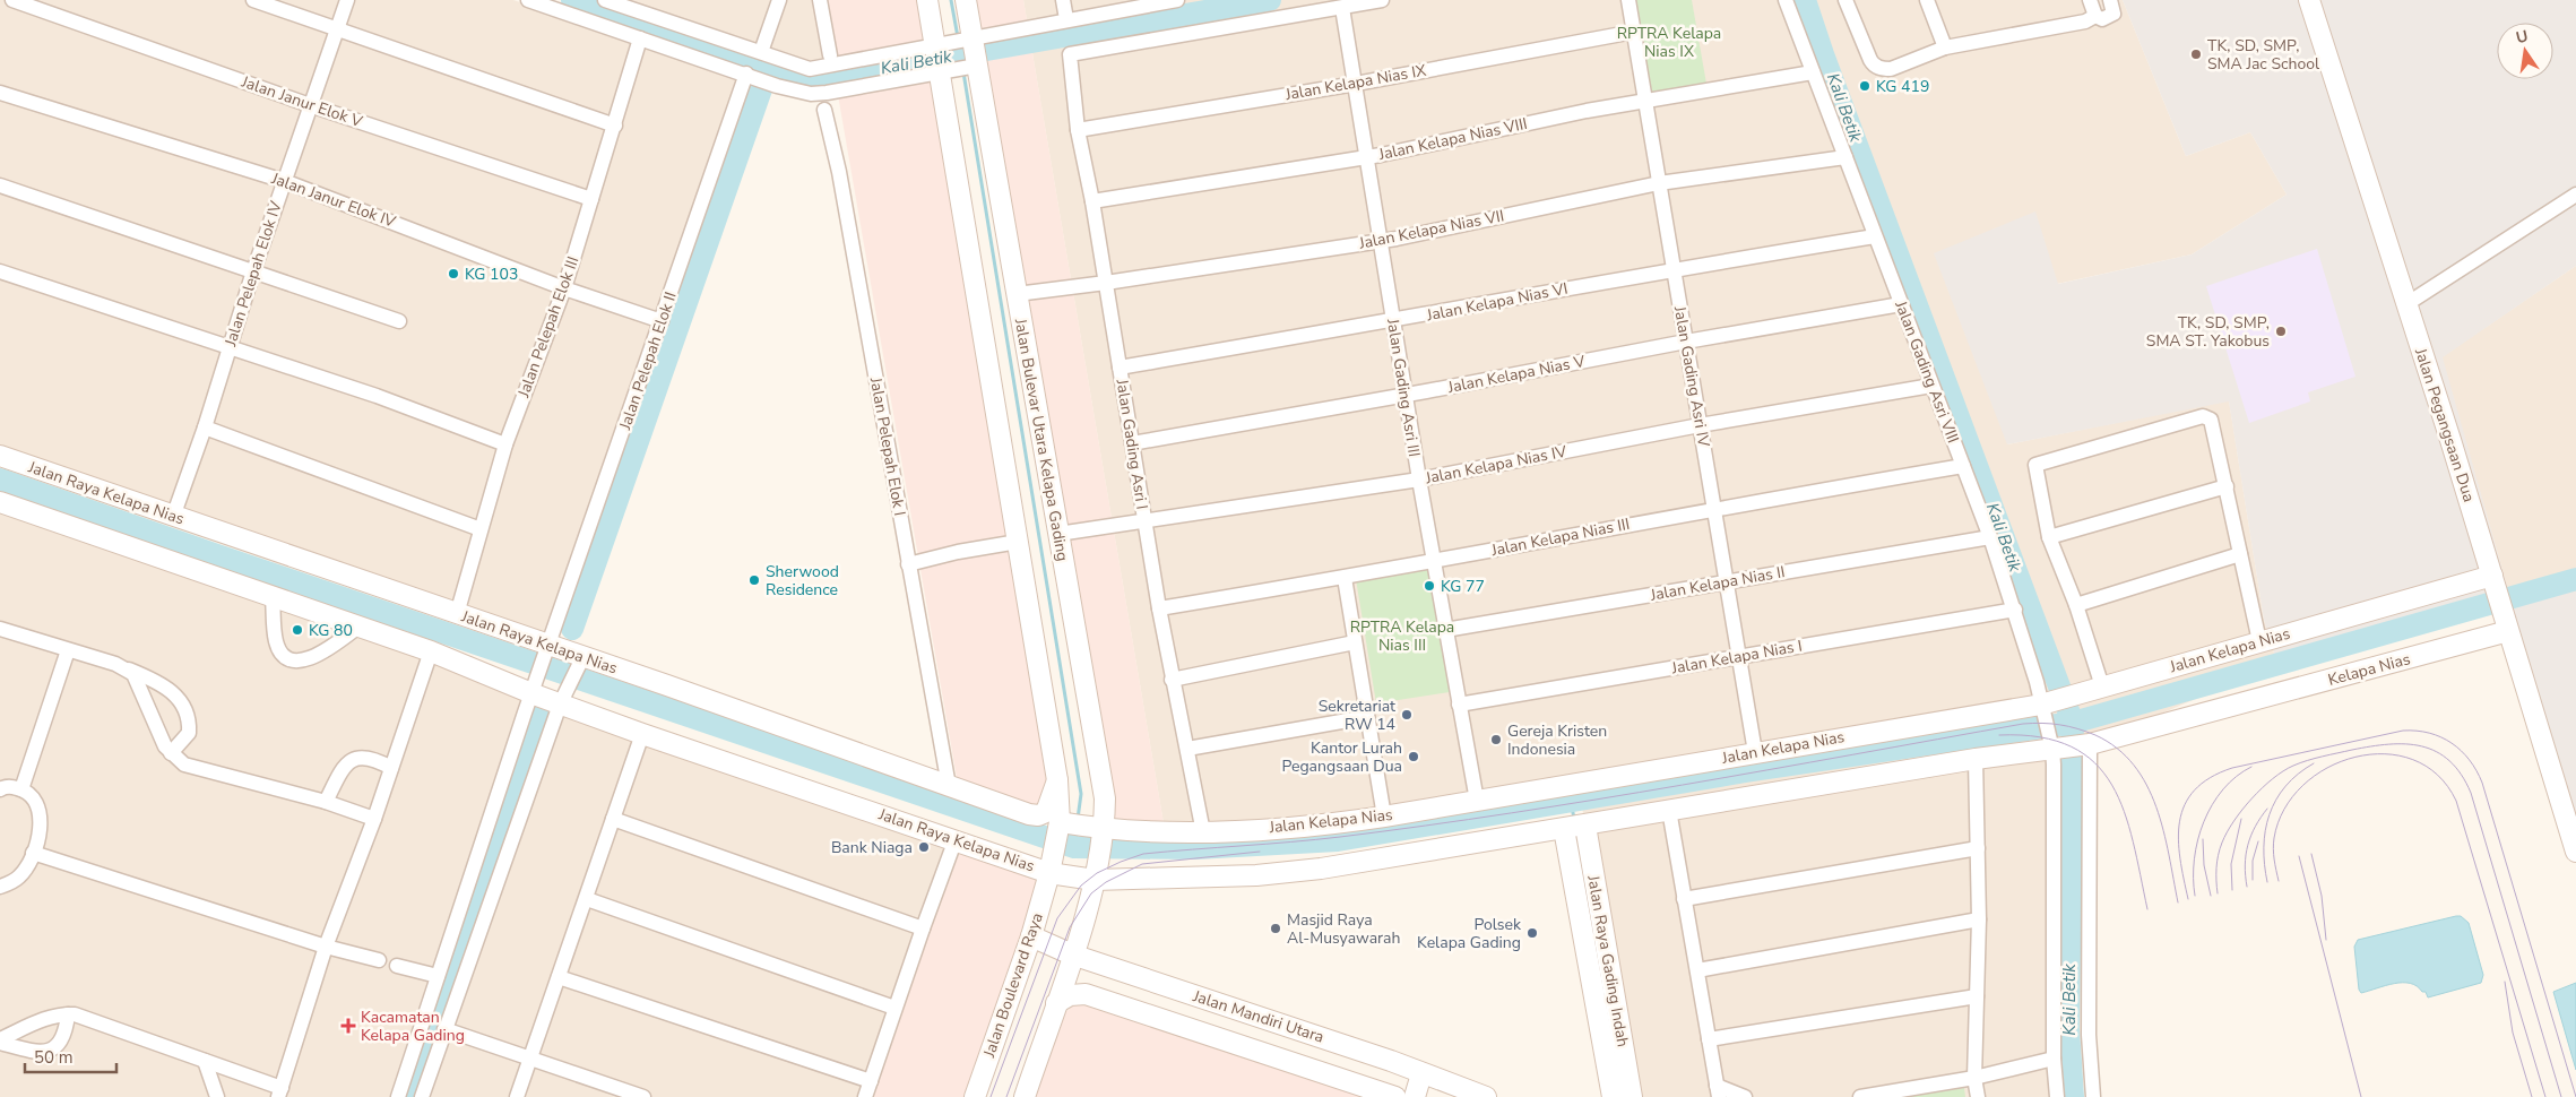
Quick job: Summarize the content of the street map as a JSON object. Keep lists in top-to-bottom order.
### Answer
{
  "streets": {
    "main road": [
      "Jalan Pegangsaan Dua",
      "Jalan Bulevar Utara Kelapa Gading",
      "Jalan Raya Kelapa Nias",
      "Jalan Kelapa Nias",
      "Kelapa Nias",
      "Jalan Raya Gading Indah",
      "Jalan Boulevard Raya",
      "Jalan Mandiri Utara"
    ],
    "street": [
      "Jalan Kelapa Nias IX",
      "Jalan Janur Elok V",
      "Jalan Kelapa Nias VIII",
      "Jalan Janur Elok IV",
      "Jalan Kelapa Nias VII",
      "Jalan Pelepah Elok IV",
      "Jalan Kelapa Nias VI",
      "Jalan Pelepah Elok III",
      "Jalan Pelepah Elok II",
      "Jalan Gading Asri VIII",
      "Jalan Kelapa Nias V",
      "Jalan Gading Asri IV",
      "Jalan Gading Asri III",
      "Jalan Gading Asri I",
      "Jalan Pelepah Elok I",
      "Jalan Kelapa Nias IV",
      "Jalan Kelapa Nias III",
      "Jalan Kelapa Nias II",
      "Jalan Kelapa Nias I"
    ]
  },
  "crossings": [
    ["Jalan Kelapa Nias IX", "Jalan Gading Asri IV"],
    ["Jalan Kelapa Nias IX", "Jalan Gading Asri III"],
    ["Jalan Kelapa Nias IX", "Jalan Gading Asri I"],
    ["Jalan Janur Elok V", "Jalan Pelepah Elok IV"],
    ["Jalan Janur Elok V", "Jalan Pelepah Elok III"],
    ["Jalan Kelapa Nias VIII", "Jalan Gading Asri VIII"],
    ["Jalan Kelapa Nias VIII", "Jalan Gading Asri IV"],
    ["Jalan Kelapa Nias VIII", "Jalan Gading Asri III"],
    ["Jalan Kelapa Nias VIII", "Jalan Gading Asri I"],
    ["Jalan Janur Elok IV", "Jalan Pelepah Elok IV"],
    ["Jalan Janur Elok IV", "Jalan Pelepah Elok III"],
    ["Jalan Janur Elok IV", "Jalan Pelepah Elok II"],
    ["Jalan Kelapa Nias VII", "Jalan Gading Asri VIII"],
    ["Jalan Kelapa Nias VII", "Jalan Gading Asri IV"],
    ["Jalan Kelapa Nias VII", "Jalan Gading Asri III"],
    ["Jalan Kelapa Nias VII", "Jalan Bulevar Utara Kelapa Gading"],
    ["Jalan Kelapa Nias VII", "Jalan Gading Asri I"],
    ["Jalan Pelepah Elok IV", "Jalan Raya Kelapa Nias"],
    ["Jalan Kelapa Nias VI", "Jalan Gading Asri VIII"],
    ["Jalan Kelapa Nias VI", "Jalan Gading Asri IV"],
    ["Jalan Kelapa Nias VI", "Jalan Gading Asri III"],
    ["Jalan Kelapa Nias VI", "Jalan Gading Asri I"],
    ["Jalan Pelepah Elok III", "Jalan Raya Kelapa Nias"],
    ["Jalan Pelepah Elok II", "Jalan Raya Kelapa Nias"],
    ["Jalan Gading Asri VIII", "Jalan Kelapa Nias V"],
    ["Jalan Gading Asri VIII", "Jalan Kelapa Nias IV"],
    ["Jalan Gading Asri VIII", "Jalan Kelapa Nias III"],
    ["Jalan Gading Asri VIII", "Jalan Kelapa Nias II"],
    ["Jalan Gading Asri VIII", "Jalan Kelapa Nias"],
    ["Jalan Gading Asri VIII", "Jalan Kelapa Nias I"],
    ["Jalan Kelapa Nias V", "Jalan Gading Asri IV"],
    ["Jalan Kelapa Nias V", "Jalan Gading Asri III"],
    ["Jalan Kelapa Nias V", "Jalan Gading Asri I"],
    ["Jalan Gading Asri IV", "Jalan Kelapa Nias IV"],
    ["Jalan Gading Asri IV", "Jalan Kelapa Nias III"],
    ["Jalan Gading Asri IV", "Jalan Kelapa Nias II"],
    ["Jalan Gading Asri IV", "Jalan Kelapa Nias"],
    ["Jalan Gading Asri IV", "Jalan Kelapa Nias I"],
    ["Jalan Gading Asri III", "Jalan Gading Asri I"],
    ["Jalan Gading Asri III", "Jalan Kelapa Nias IV"],
    ["Jalan Gading Asri III", "Jalan Kelapa Nias III"],
    ["Jalan Gading Asri III", "Jalan Kelapa Nias II"],
    ["Jalan Gading Asri III", "Jalan Kelapa Nias"],
    ["Jalan Gading Asri III", "Jalan Kelapa Nias I"],
    ["Jalan Pegangsaan Dua", "Jalan Kelapa Nias"],
    ["Jalan Pegangsaan Dua", "Kelapa Nias"],
    ["Jalan Bulevar Utara Kelapa Gading", "Jalan Kelapa Nias IV"],
    ["Jalan Bulevar Utara Kelapa Gading", "Jalan Raya Kelapa Nias"],
    ["Jalan Bulevar Utara Kelapa Gading", "Jalan Kelapa Nias"],
    ["Jalan Bulevar Utara Kelapa Gading", "Jalan Boulevard Raya"],
    ["Jalan Gading Asri I", "Jalan Kelapa Nias IV"],
    ["Jalan Gading Asri I", "Jalan Kelapa Nias III"],
    ["Jalan Gading Asri I", "Jalan Kelapa Nias"],
    ["Jalan Pelepah Elok I", "Jalan Raya Kelapa Nias"],
    ["Jalan Raya Kelapa Nias", "Jalan Boulevard Raya"],
    ["Jalan Boulevard Raya", "Jalan Mandiri Utara"]
  ],
  "water": ["Kali Betik"],
  "parks": ["RPTRA Kelapa Nias IX", "RPTRA Kelapa Nias III"],
  "places": {
    "other": [
      "TK, SD, SMP, SMA Jac School",
      "KG 419",
      "KG 103",
      "TK, SD, SMP, SMA ST. Yakobus",
      "Sherwood Residence",
      "KG 77",
      "KG 80",
      "Sekretariat RW 14",
      "Gereja Kristen Indonesia",
      "Kantor Lurah Pegangsaan Dua",
      "Bank Niaga",
      "Masjid Raya Al-Musyawarah",
      "Polsek Kelapa Gading"
    ],
    "health": ["Kacamatan Kelapa Gading"]
  },
  "scale_bar": "50 m",
  "north": "top"
}
